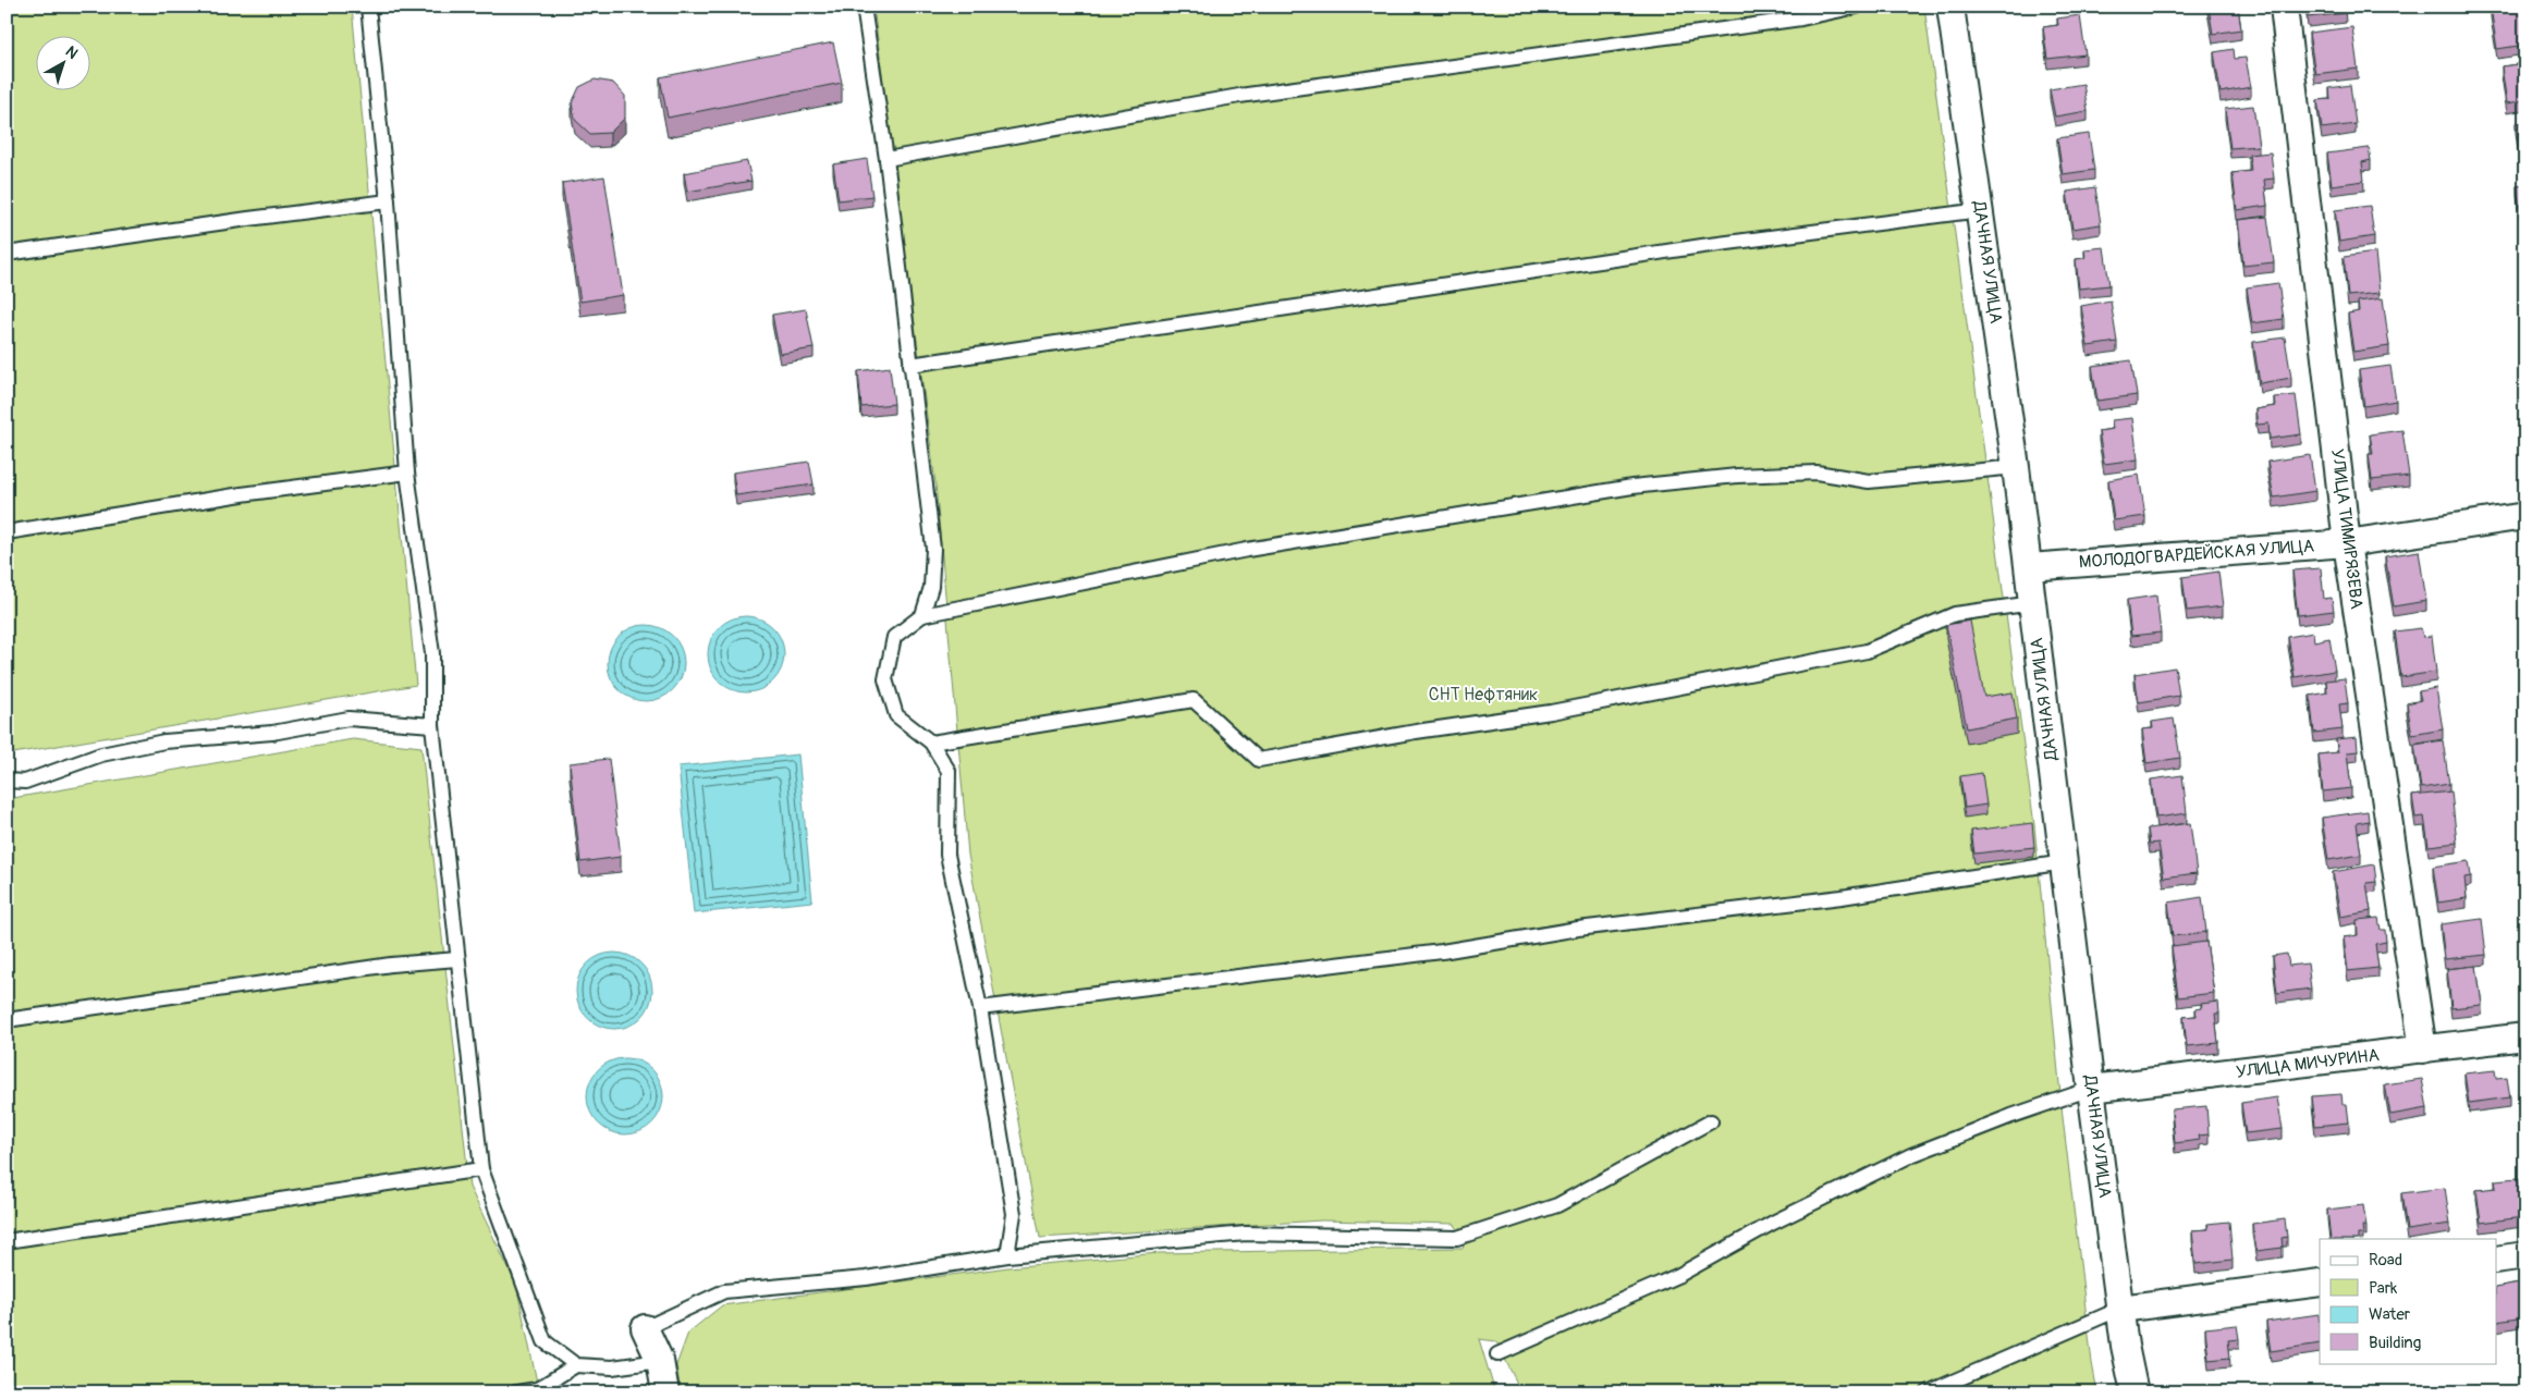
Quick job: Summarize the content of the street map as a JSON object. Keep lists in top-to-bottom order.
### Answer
{
  "streets": {
    "street": [
      "ДАЧНАЯ УЛИЦА",
      "УЛИЦА ТИМИРЯЗЕВА",
      "МОЛОДОГВАРДЕЙСКАЯ УЛИЦА",
      "УЛИЦА МИЧУРИНА"
    ]
  },
  "crossings": [
    ["ДАЧНАЯ УЛИЦА", "МОЛОДОГВАРДЕЙСКАЯ УЛИЦА"],
    ["ДАЧНАЯ УЛИЦА", "УЛИЦА МИЧУРИНА"],
    ["УЛИЦА ТИМИРЯЗЕВА", "МОЛОДОГВАРДЕЙСКАЯ УЛИЦА"],
    ["УЛИЦА ТИМИРЯЗЕВА", "УЛИЦА МИЧУРИНА"]
  ],
  "parks": ["СНТ Нефтяник"],
  "legend": [
    "Road",
    "Park",
    "Water",
    "Building"
  ],
  "north": "top right"
}
